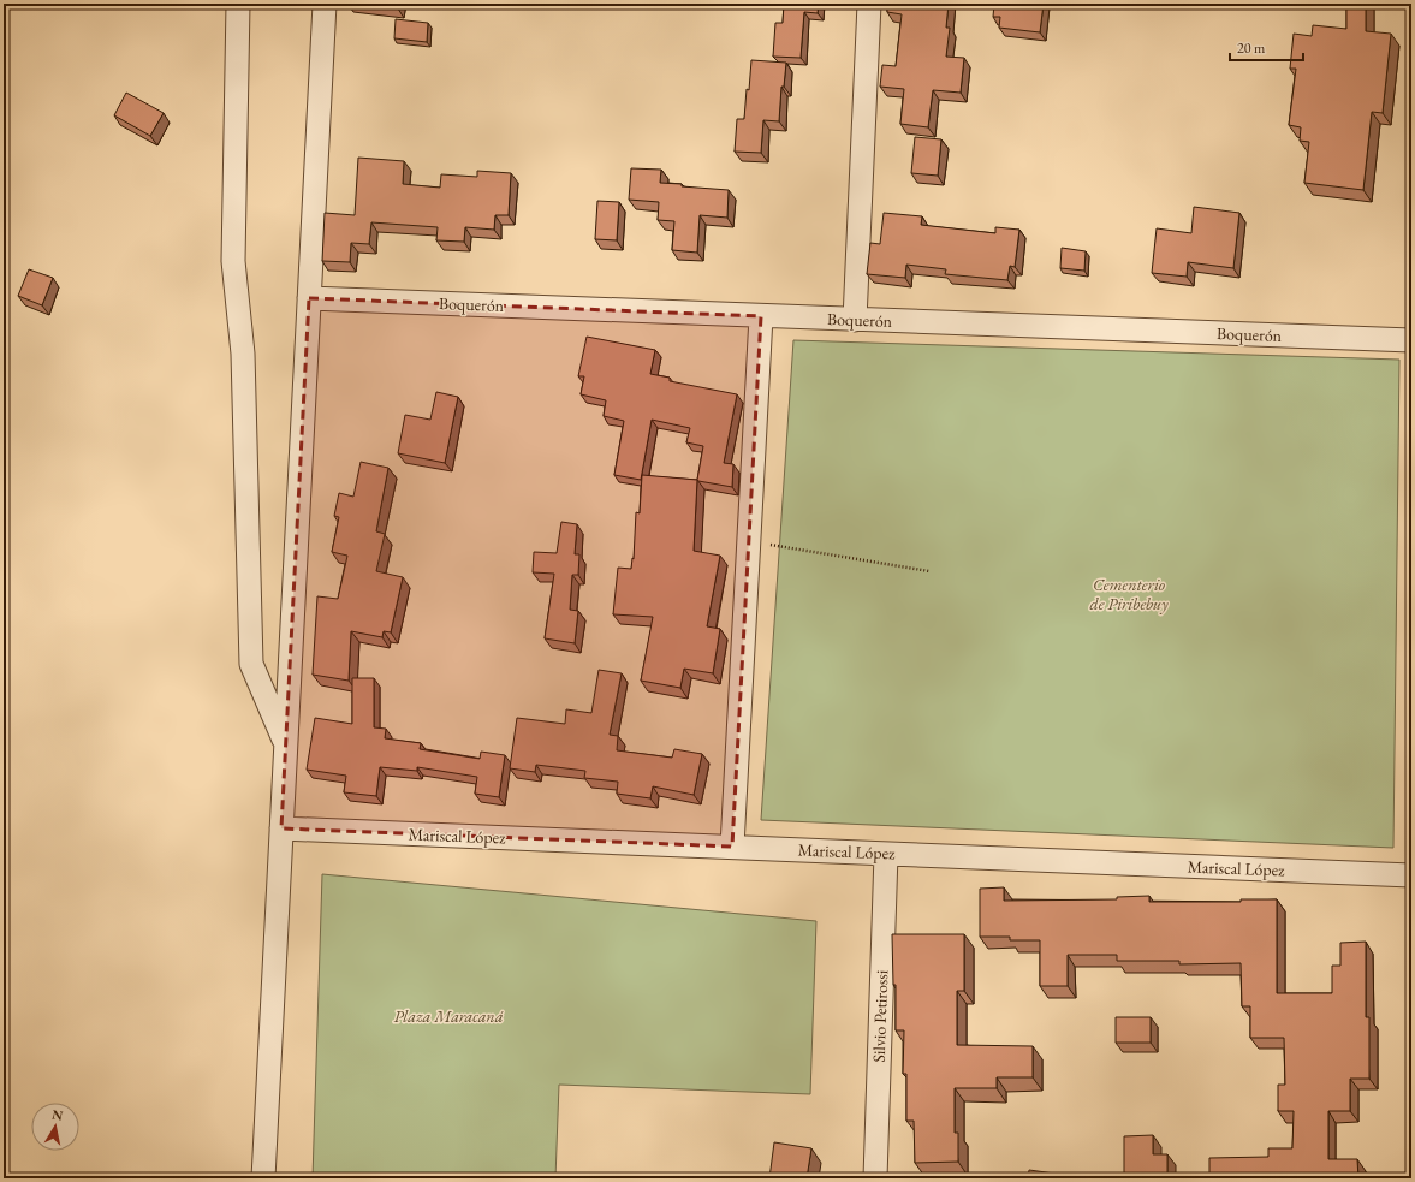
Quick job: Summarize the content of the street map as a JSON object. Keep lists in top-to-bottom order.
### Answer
{
  "streets": {
    "street": ["Boquerón", "Mariscal López", "Silvio Petirossi"]
  },
  "crossings": [
    ["Mariscal López", "Silvio Petirossi"]
  ],
  "parks": ["Cementerio de Piribebuy", "Plaza Maracaná"],
  "scale_bar": "20 m",
  "north": "top"
}
